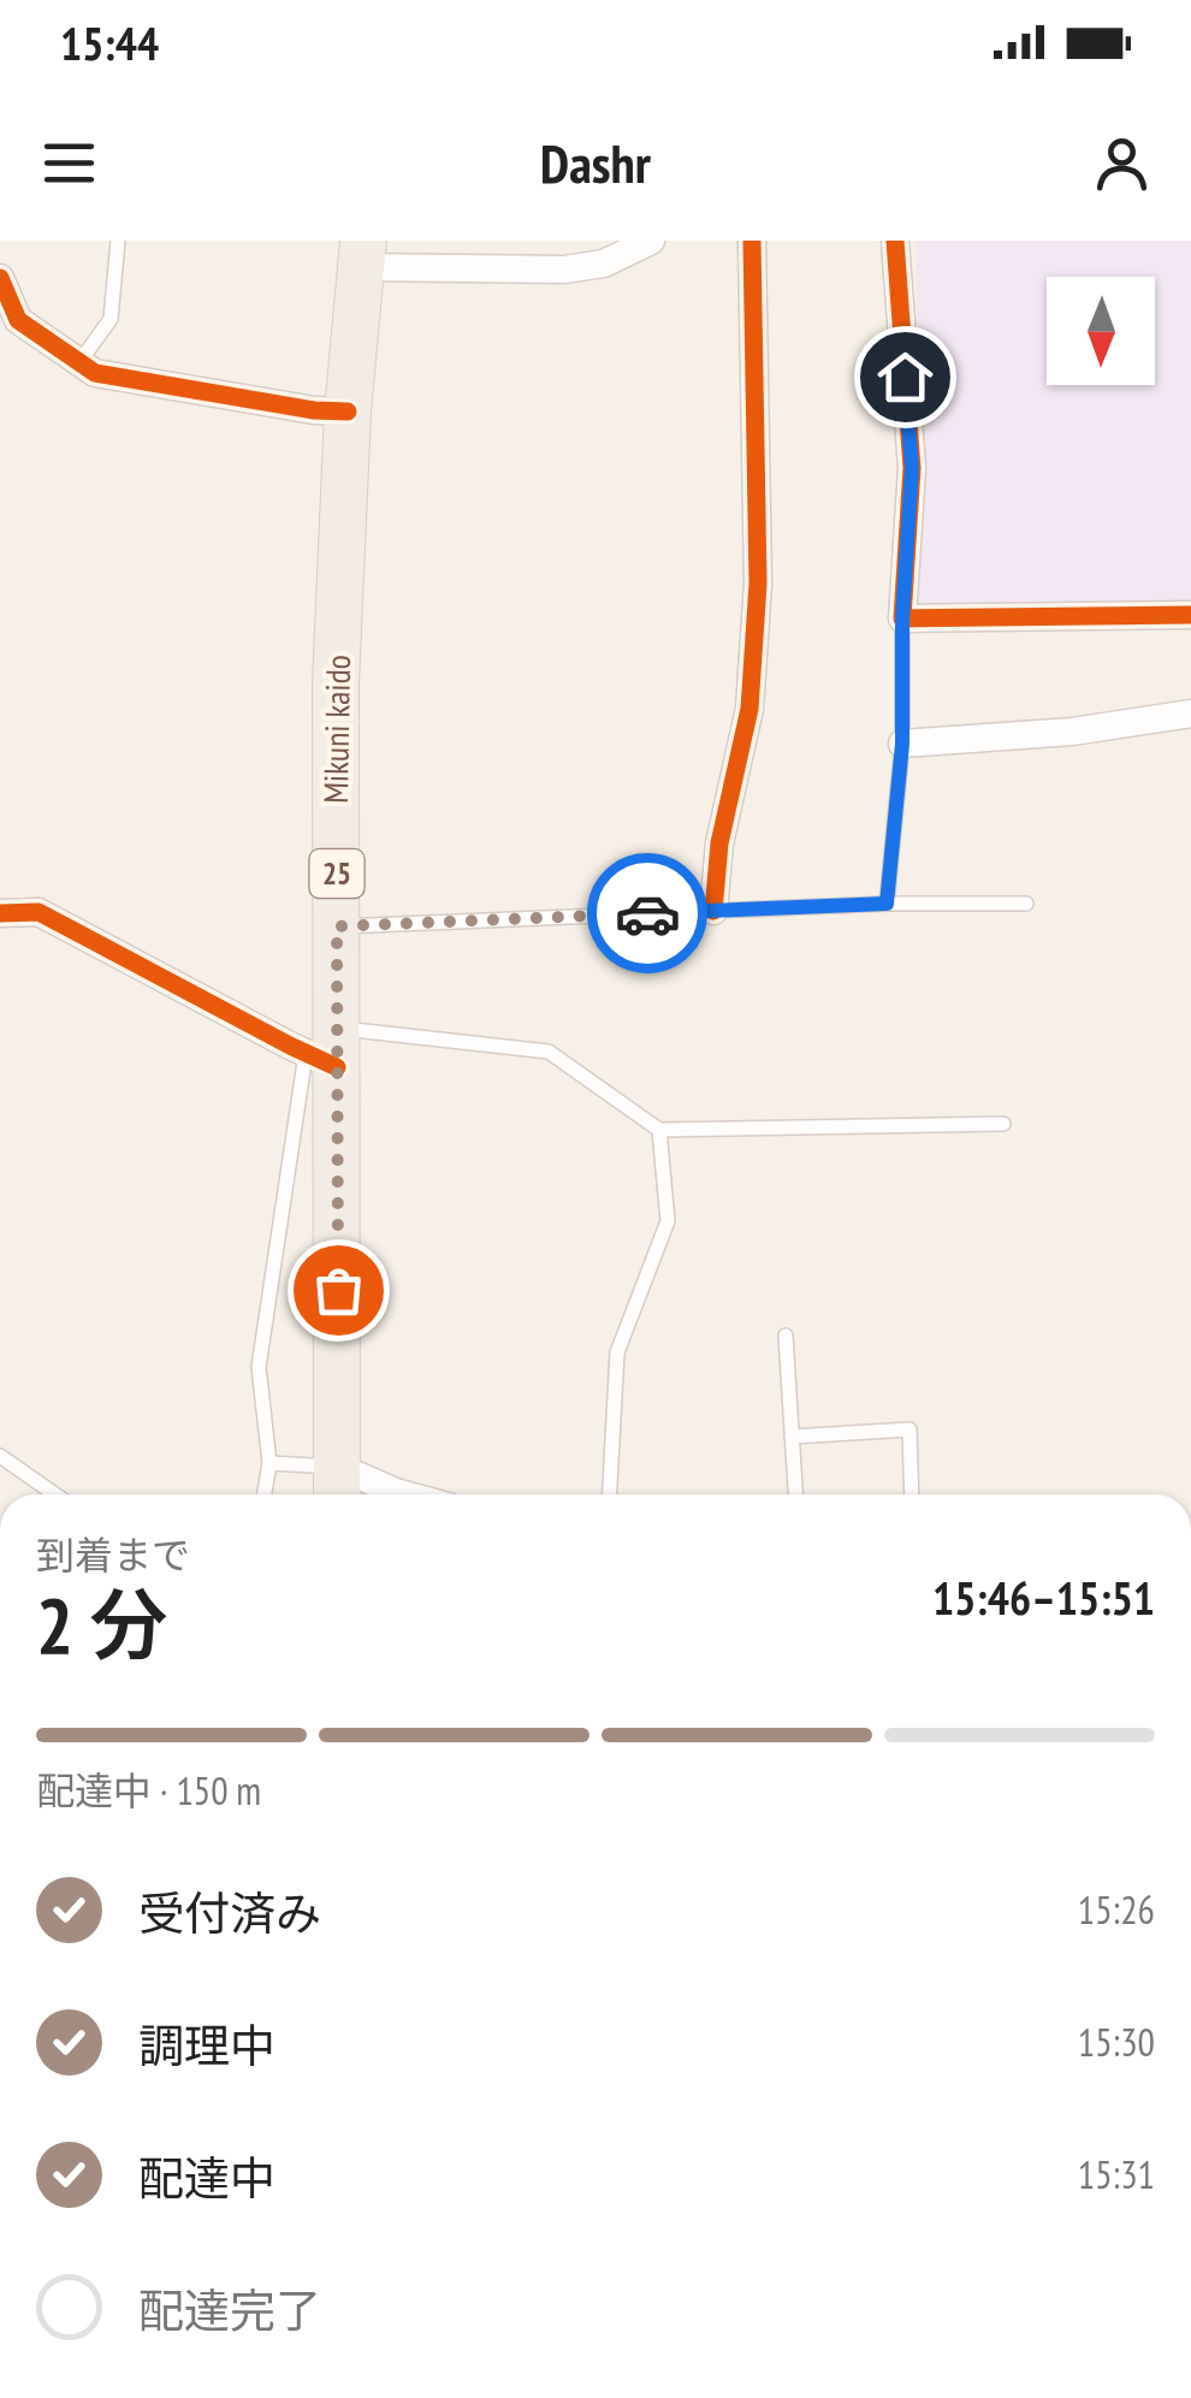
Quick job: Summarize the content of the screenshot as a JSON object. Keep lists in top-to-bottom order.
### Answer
{
  "streets": {
    "main road": ["Mikuni kaido", "25"]
  },
  "north": "bottom",
  "page": {
    "status": "15:44",
    "header": "Dashr",
    "heading": ["2 分", "到着まで", "15:46–15:51"],
    "bar": "配達中 · 150 m",
    "list": [
      ["受付済み", "15:26"],
      ["調理中", "15:30"],
      ["配達中", "15:31"],
      "配達完了"
    ]
  }
}
